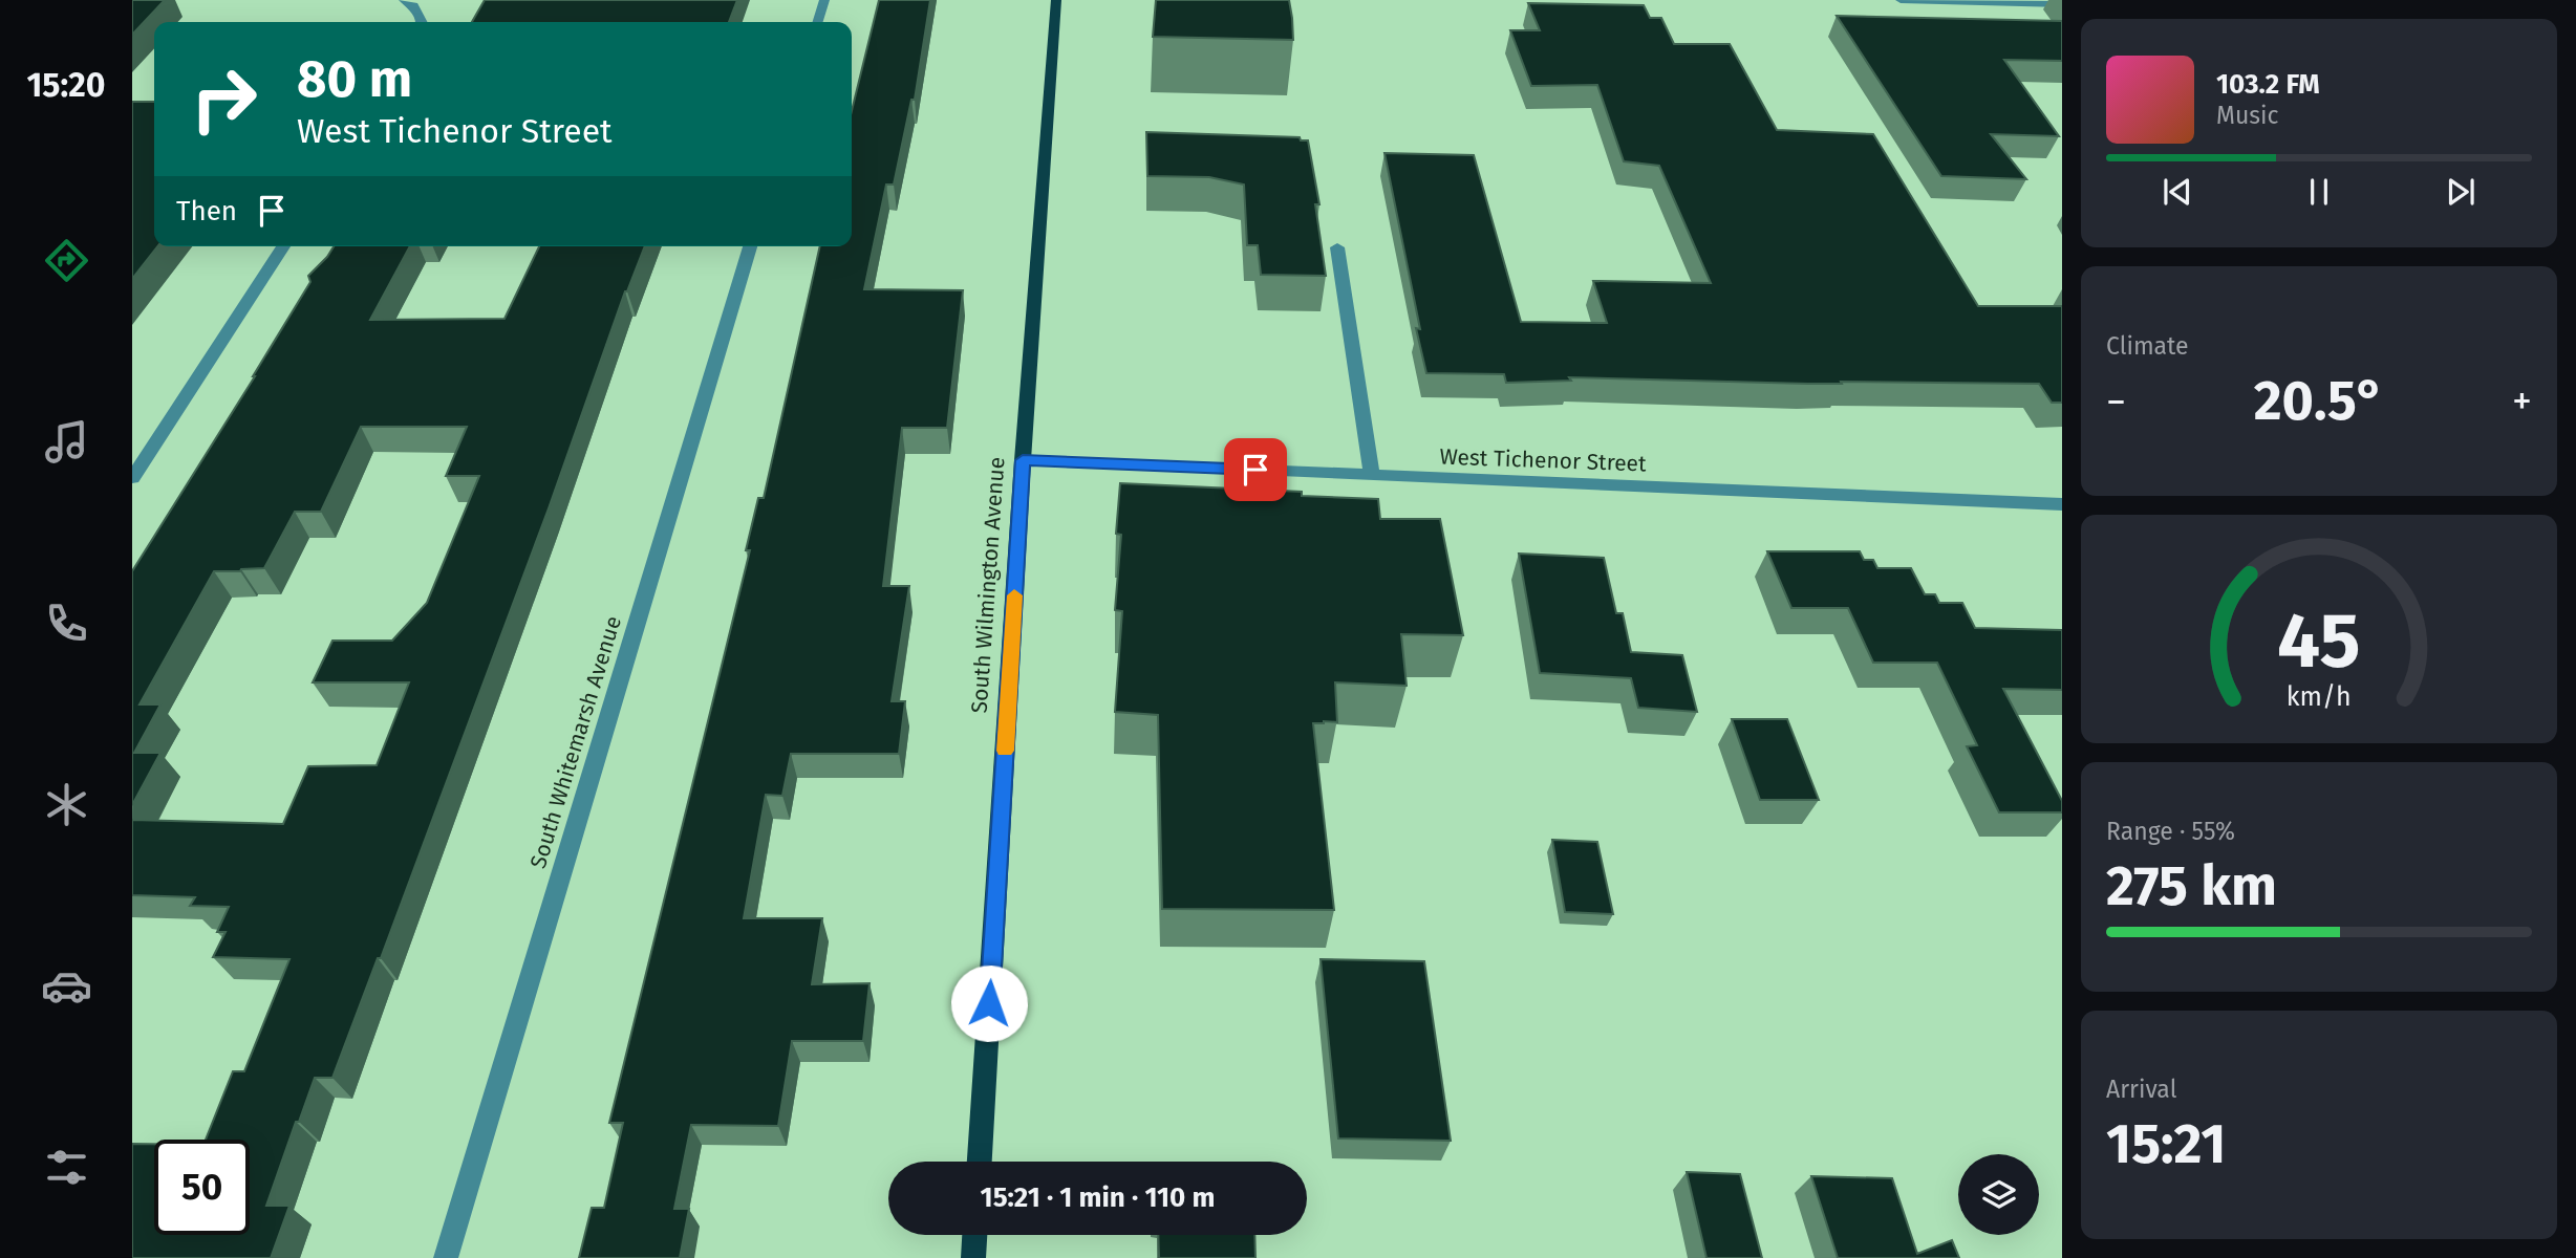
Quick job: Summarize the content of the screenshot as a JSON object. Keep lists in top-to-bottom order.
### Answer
{
  "streets": {
    "main road": ["South Wilmington Avenue"],
    "street": ["West Tichenor Street", "South Whitemarsh Avenue"]
  },
  "crossings": [
    ["West Tichenor Street", "South Wilmington Avenue"]
  ],
  "page": {
    "tabs": "15:20",
    "turn": ["80 m", "West Tichenor Street"],
    "song": ["103.2 FM", "Music"],
    "then": "Then",
    "tile": [
      "Climate",
      ["Range · 55%", "275 km"],
      ["Arrival", "15:21"]
    ],
    "heat": ["−", "20.5°", "+"],
    "limit": "50",
    "trip": "15:21 · 1 min · 110 m",
    "gauge": ["45", "km/h"]
  }
}
